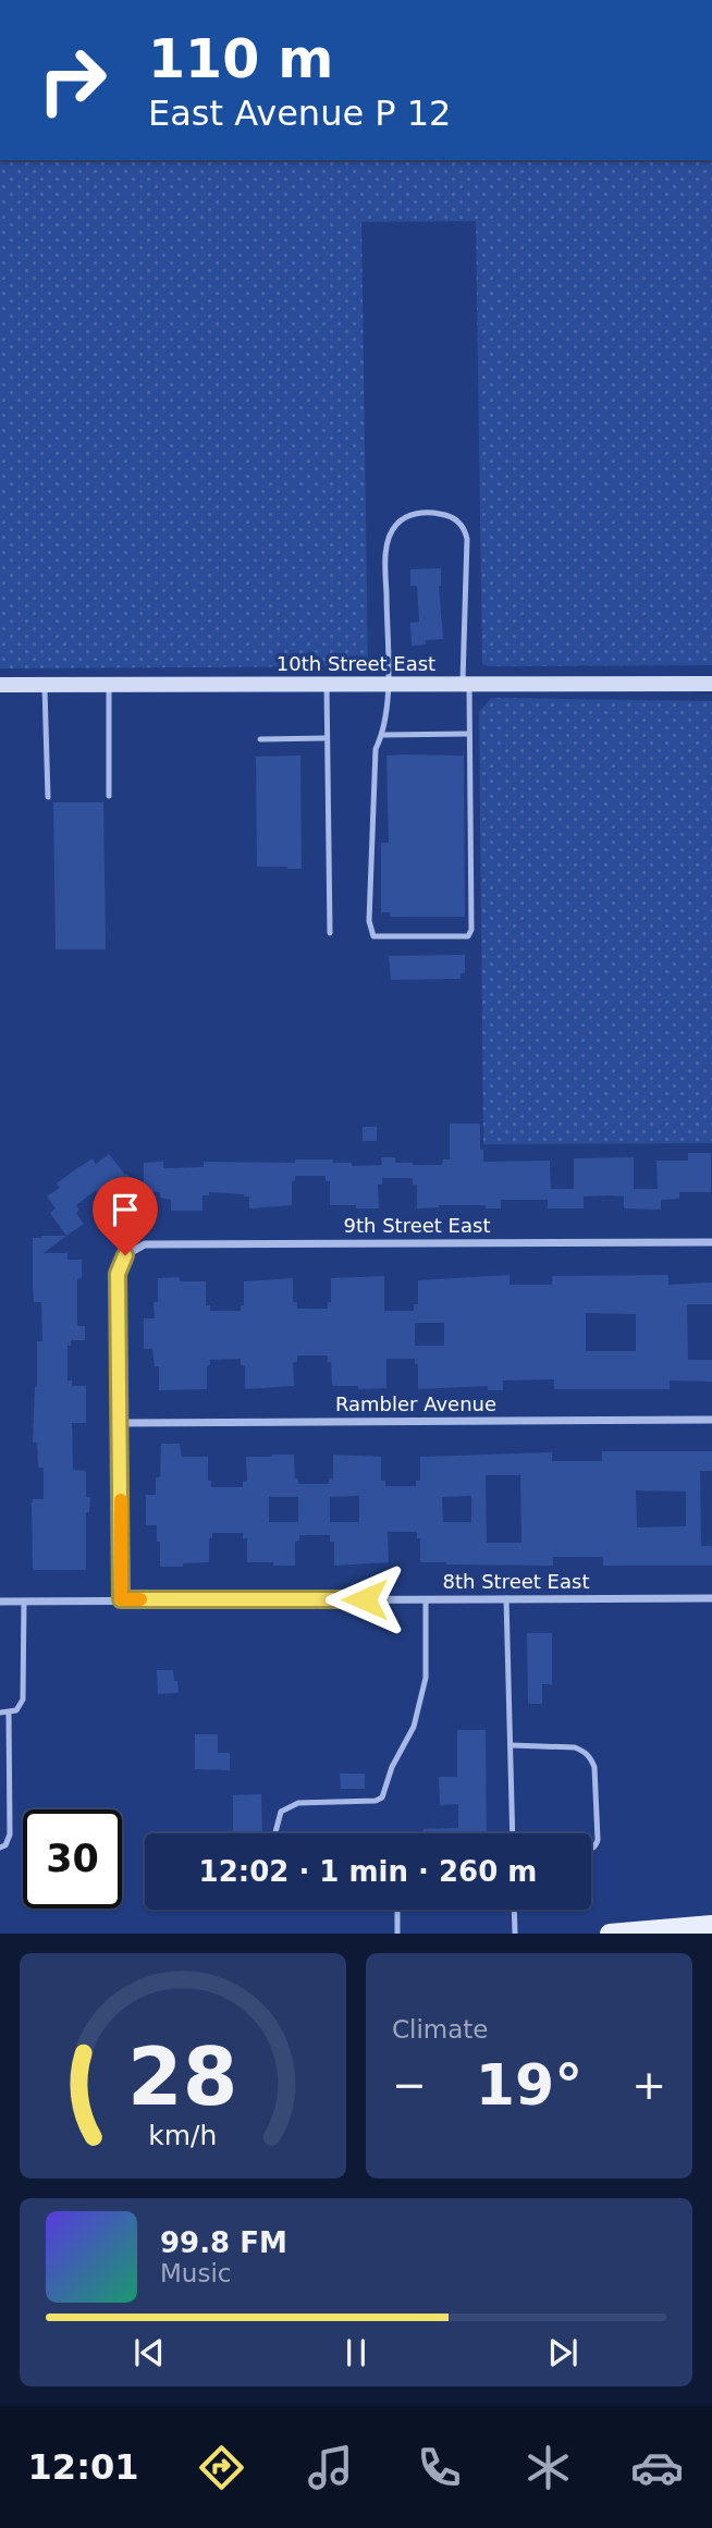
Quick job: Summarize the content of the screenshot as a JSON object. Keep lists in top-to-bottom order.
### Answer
{
  "streets": {
    "main road": ["10th Street East"],
    "street": ["9th Street East", "Rambler Avenue", "8th Street East"]
  },
  "crossings": [
    ["9th Street East", "Rambler Avenue"]
  ],
  "page": {
    "turn": ["110 m", "East Avenue P 12"],
    "limit": "30",
    "trip": "12:02 · 1 min · 260 m",
    "tile": "Climate",
    "heat": ["−", "19°", "+"],
    "song": ["99.8 FM", "Music"],
    "tabs": "12:01",
    "gauge": ["28", "km/h"]
  }
}
